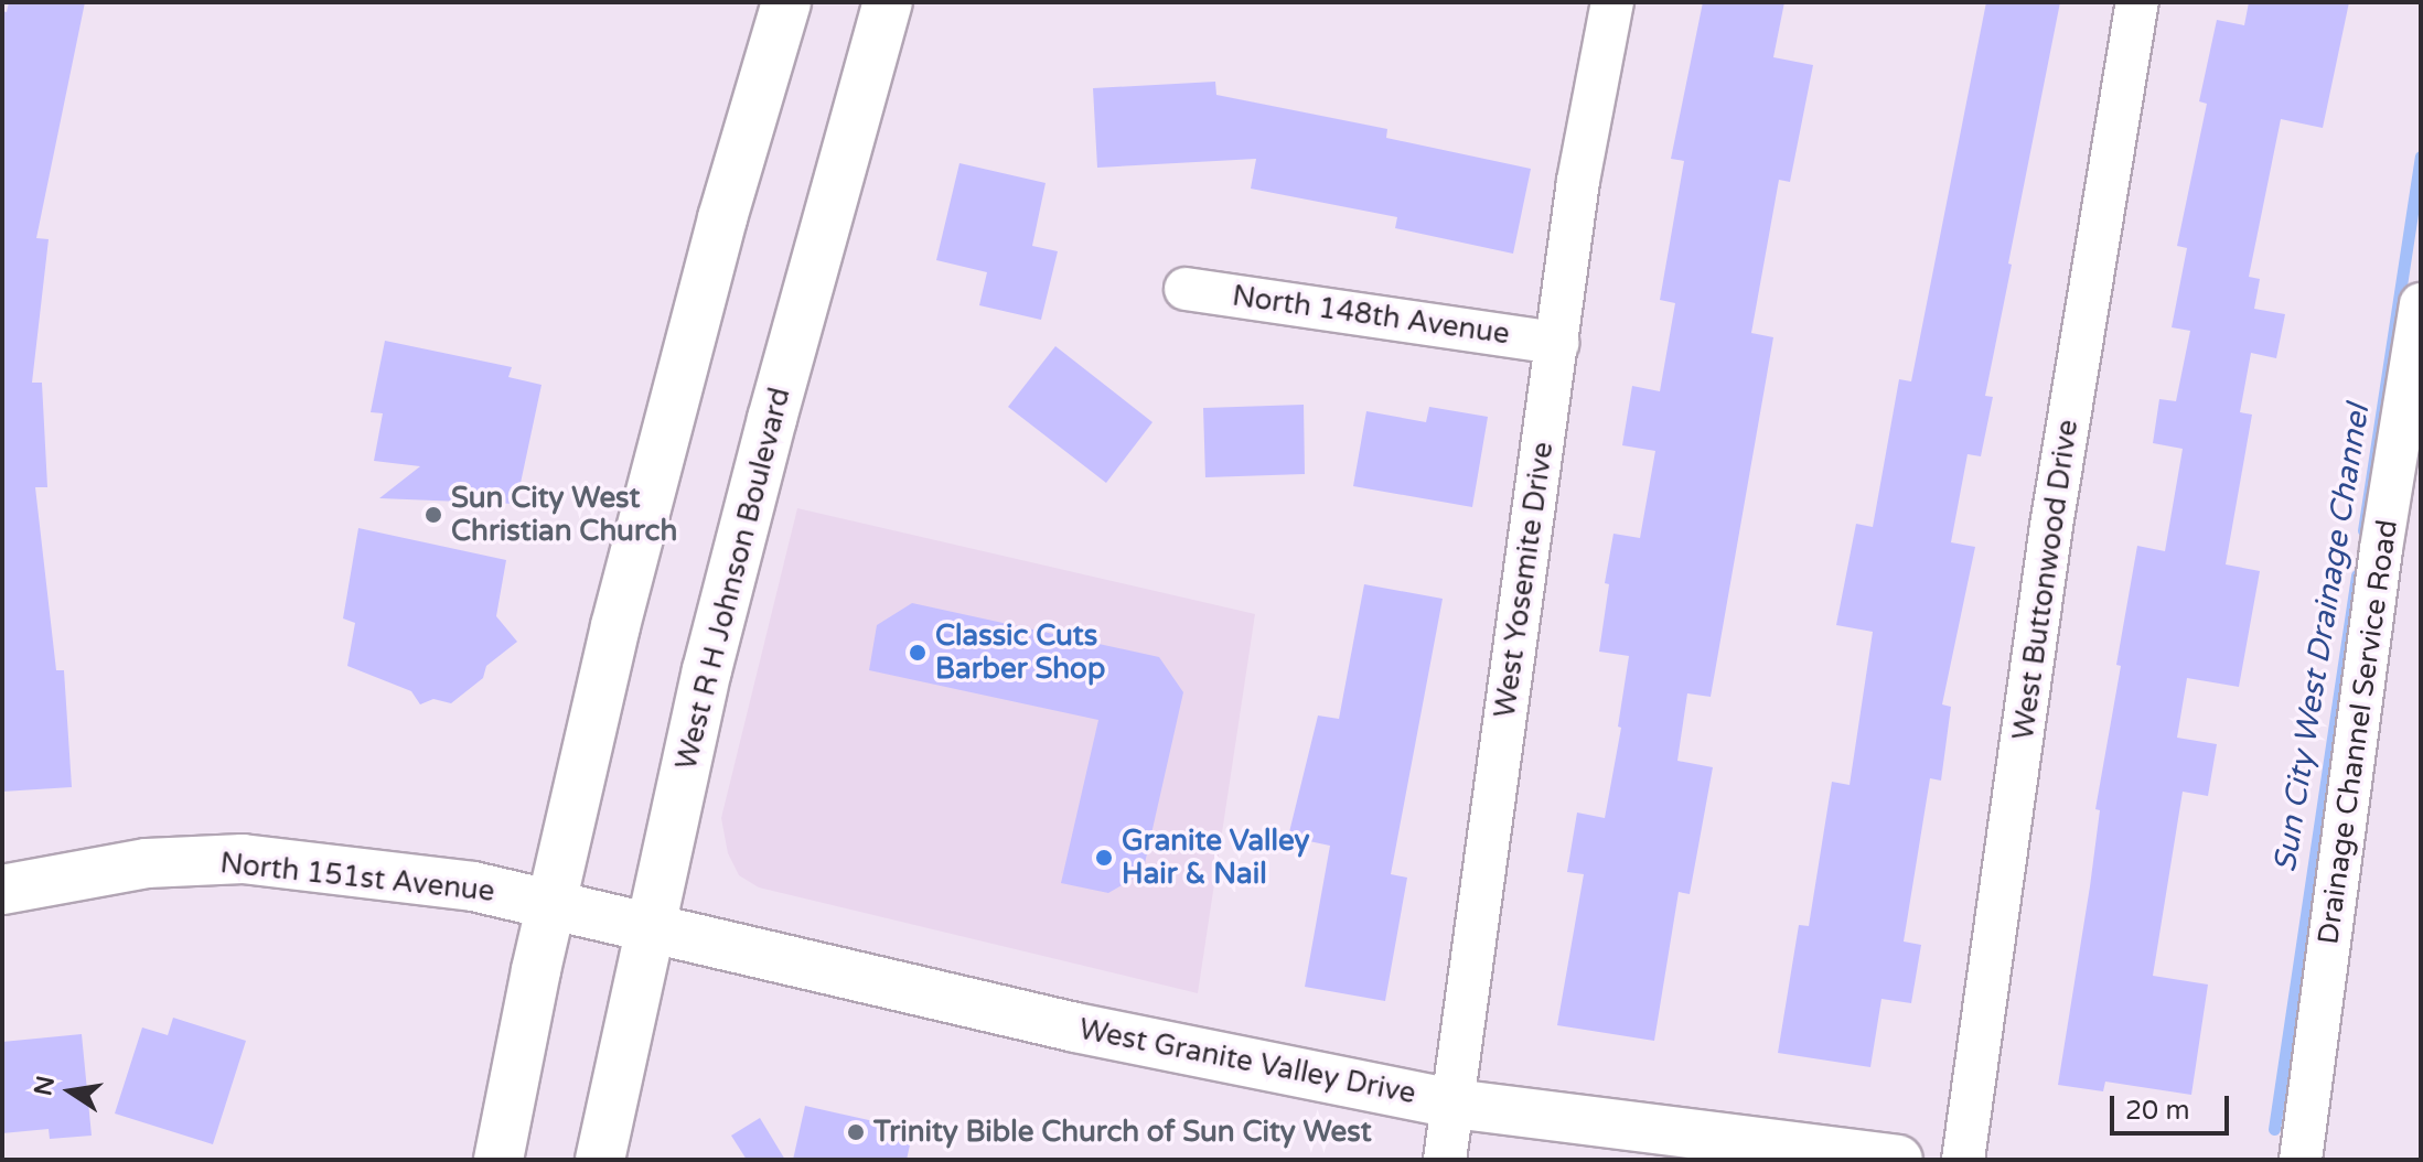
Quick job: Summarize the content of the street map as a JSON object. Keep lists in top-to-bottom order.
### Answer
{
  "streets": {
    "main road": ["West R H Johnson Boulevard", "North 151st Avenue", "West Granite Valley Drive"],
    "street": [
      "North 148th Avenue",
      "West Yosemite Drive",
      "West Buttonwood Drive",
      "Drainage Channel Service Road"
    ]
  },
  "crossings": [
    ["North 148th Avenue", "West Yosemite Drive"],
    ["West R H Johnson Boulevard", "North 151st Avenue"],
    ["West R H Johnson Boulevard", "West Granite Valley Drive"],
    ["West Yosemite Drive", "West Granite Valley Drive"],
    ["North 151st Avenue", "West Granite Valley Drive"]
  ],
  "water": ["Sun City West Drainage Channel"],
  "places": [
    "Sun City West Christian Church",
    "Classic Cuts Barber Shop",
    "Granite Valley Hair & Nail",
    "Trinity Bible Church of Sun City West"
  ],
  "scale_bar": "20 m",
  "north": "left"
}
